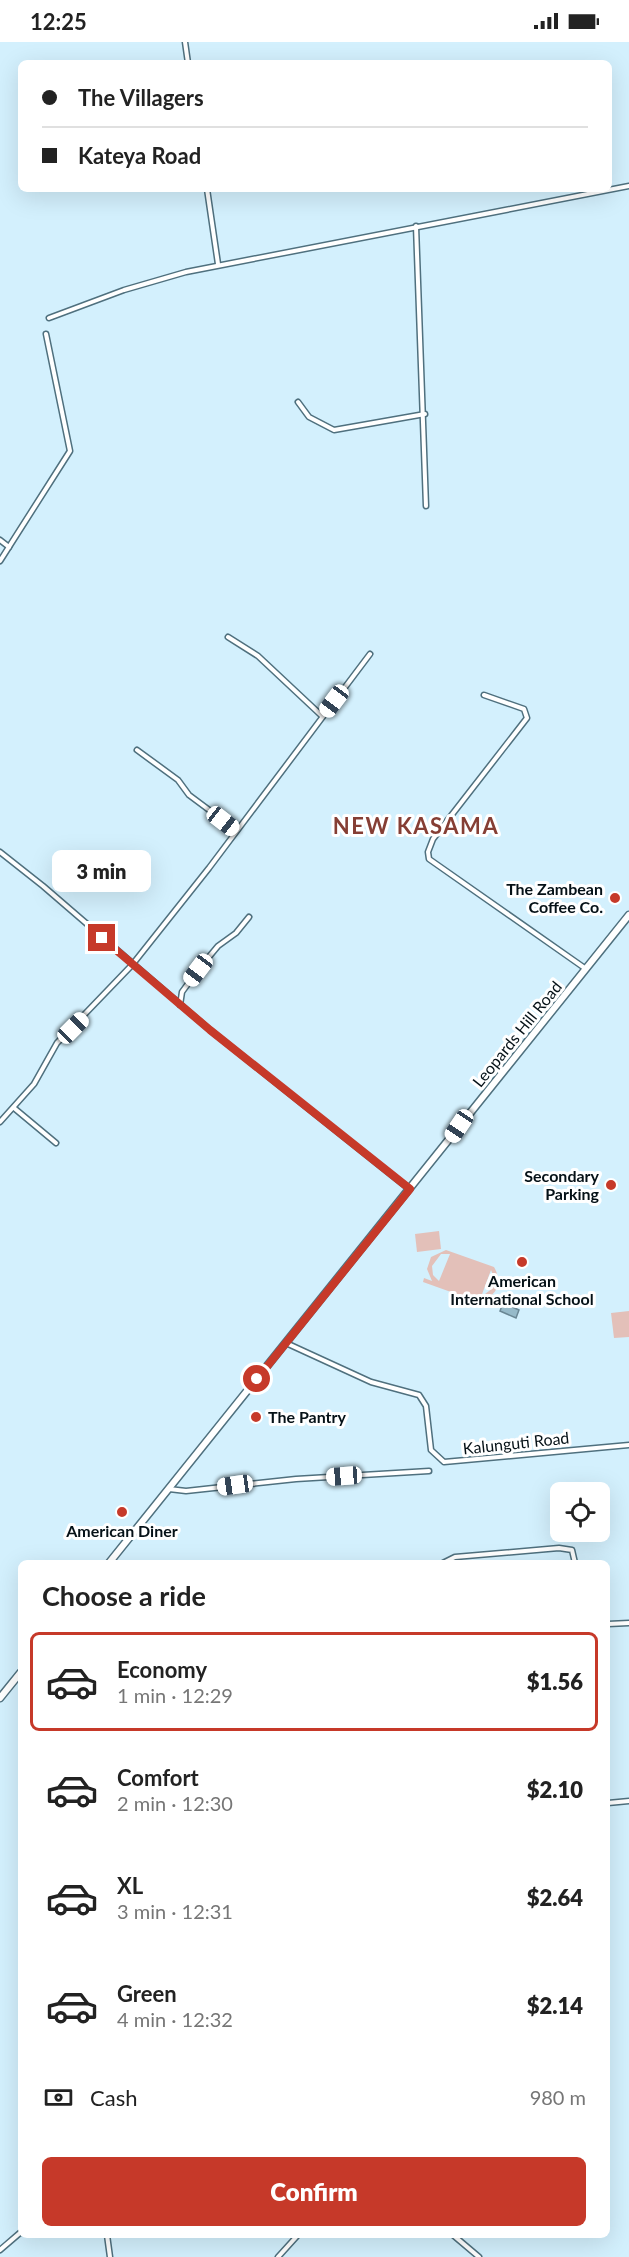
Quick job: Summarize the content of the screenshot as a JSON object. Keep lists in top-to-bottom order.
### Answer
{
  "streets": {
    "main road": ["Leopards Hill Road"],
    "street": ["Kalunguti Road"]
  },
  "crossings": [
    ["Leopards Hill Road", "Kalunguti Road"]
  ],
  "districts": ["NEW KASAMA"],
  "places": [
    "The Zambean Coffee Co.",
    "Secondary Parking",
    "American International School",
    "The Pantry",
    "American Diner"
  ],
  "page": {
    "status": "12:25",
    "banner": ["The Villagers", "Kateya Road"],
    "bubble": "3 min",
    "heading": "Choose a ride",
    "list": [
      {
        "name": "Economy",
        "note": "1 min · 12:29",
        "value": "$1.56"
      },
      {
        "name": "Comfort",
        "note": "2 min · 12:30",
        "value": "$2.10"
      },
      {
        "name": "XL",
        "note": "3 min · 12:31",
        "value": "$2.64"
      },
      {
        "name": "Green",
        "note": "4 min · 12:32",
        "value": "$2.14"
      }
    ],
    "pay": ["Cash", "980 m"],
    "buttons": "Confirm"
  }
}
